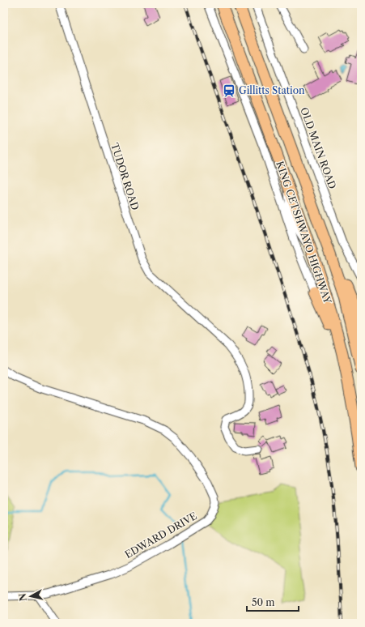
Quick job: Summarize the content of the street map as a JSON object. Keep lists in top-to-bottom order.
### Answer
{
  "streets": {
    "highway": ["KING CETSHWAYO HIGHWAY"],
    "street": ["OLD MAIN ROAD", "TUDOR ROAD", "EDWARD DRIVE"]
  },
  "places": {
    "station": ["Gillitts Station"]
  },
  "scale_bar": "50 m",
  "north": "left"
}
